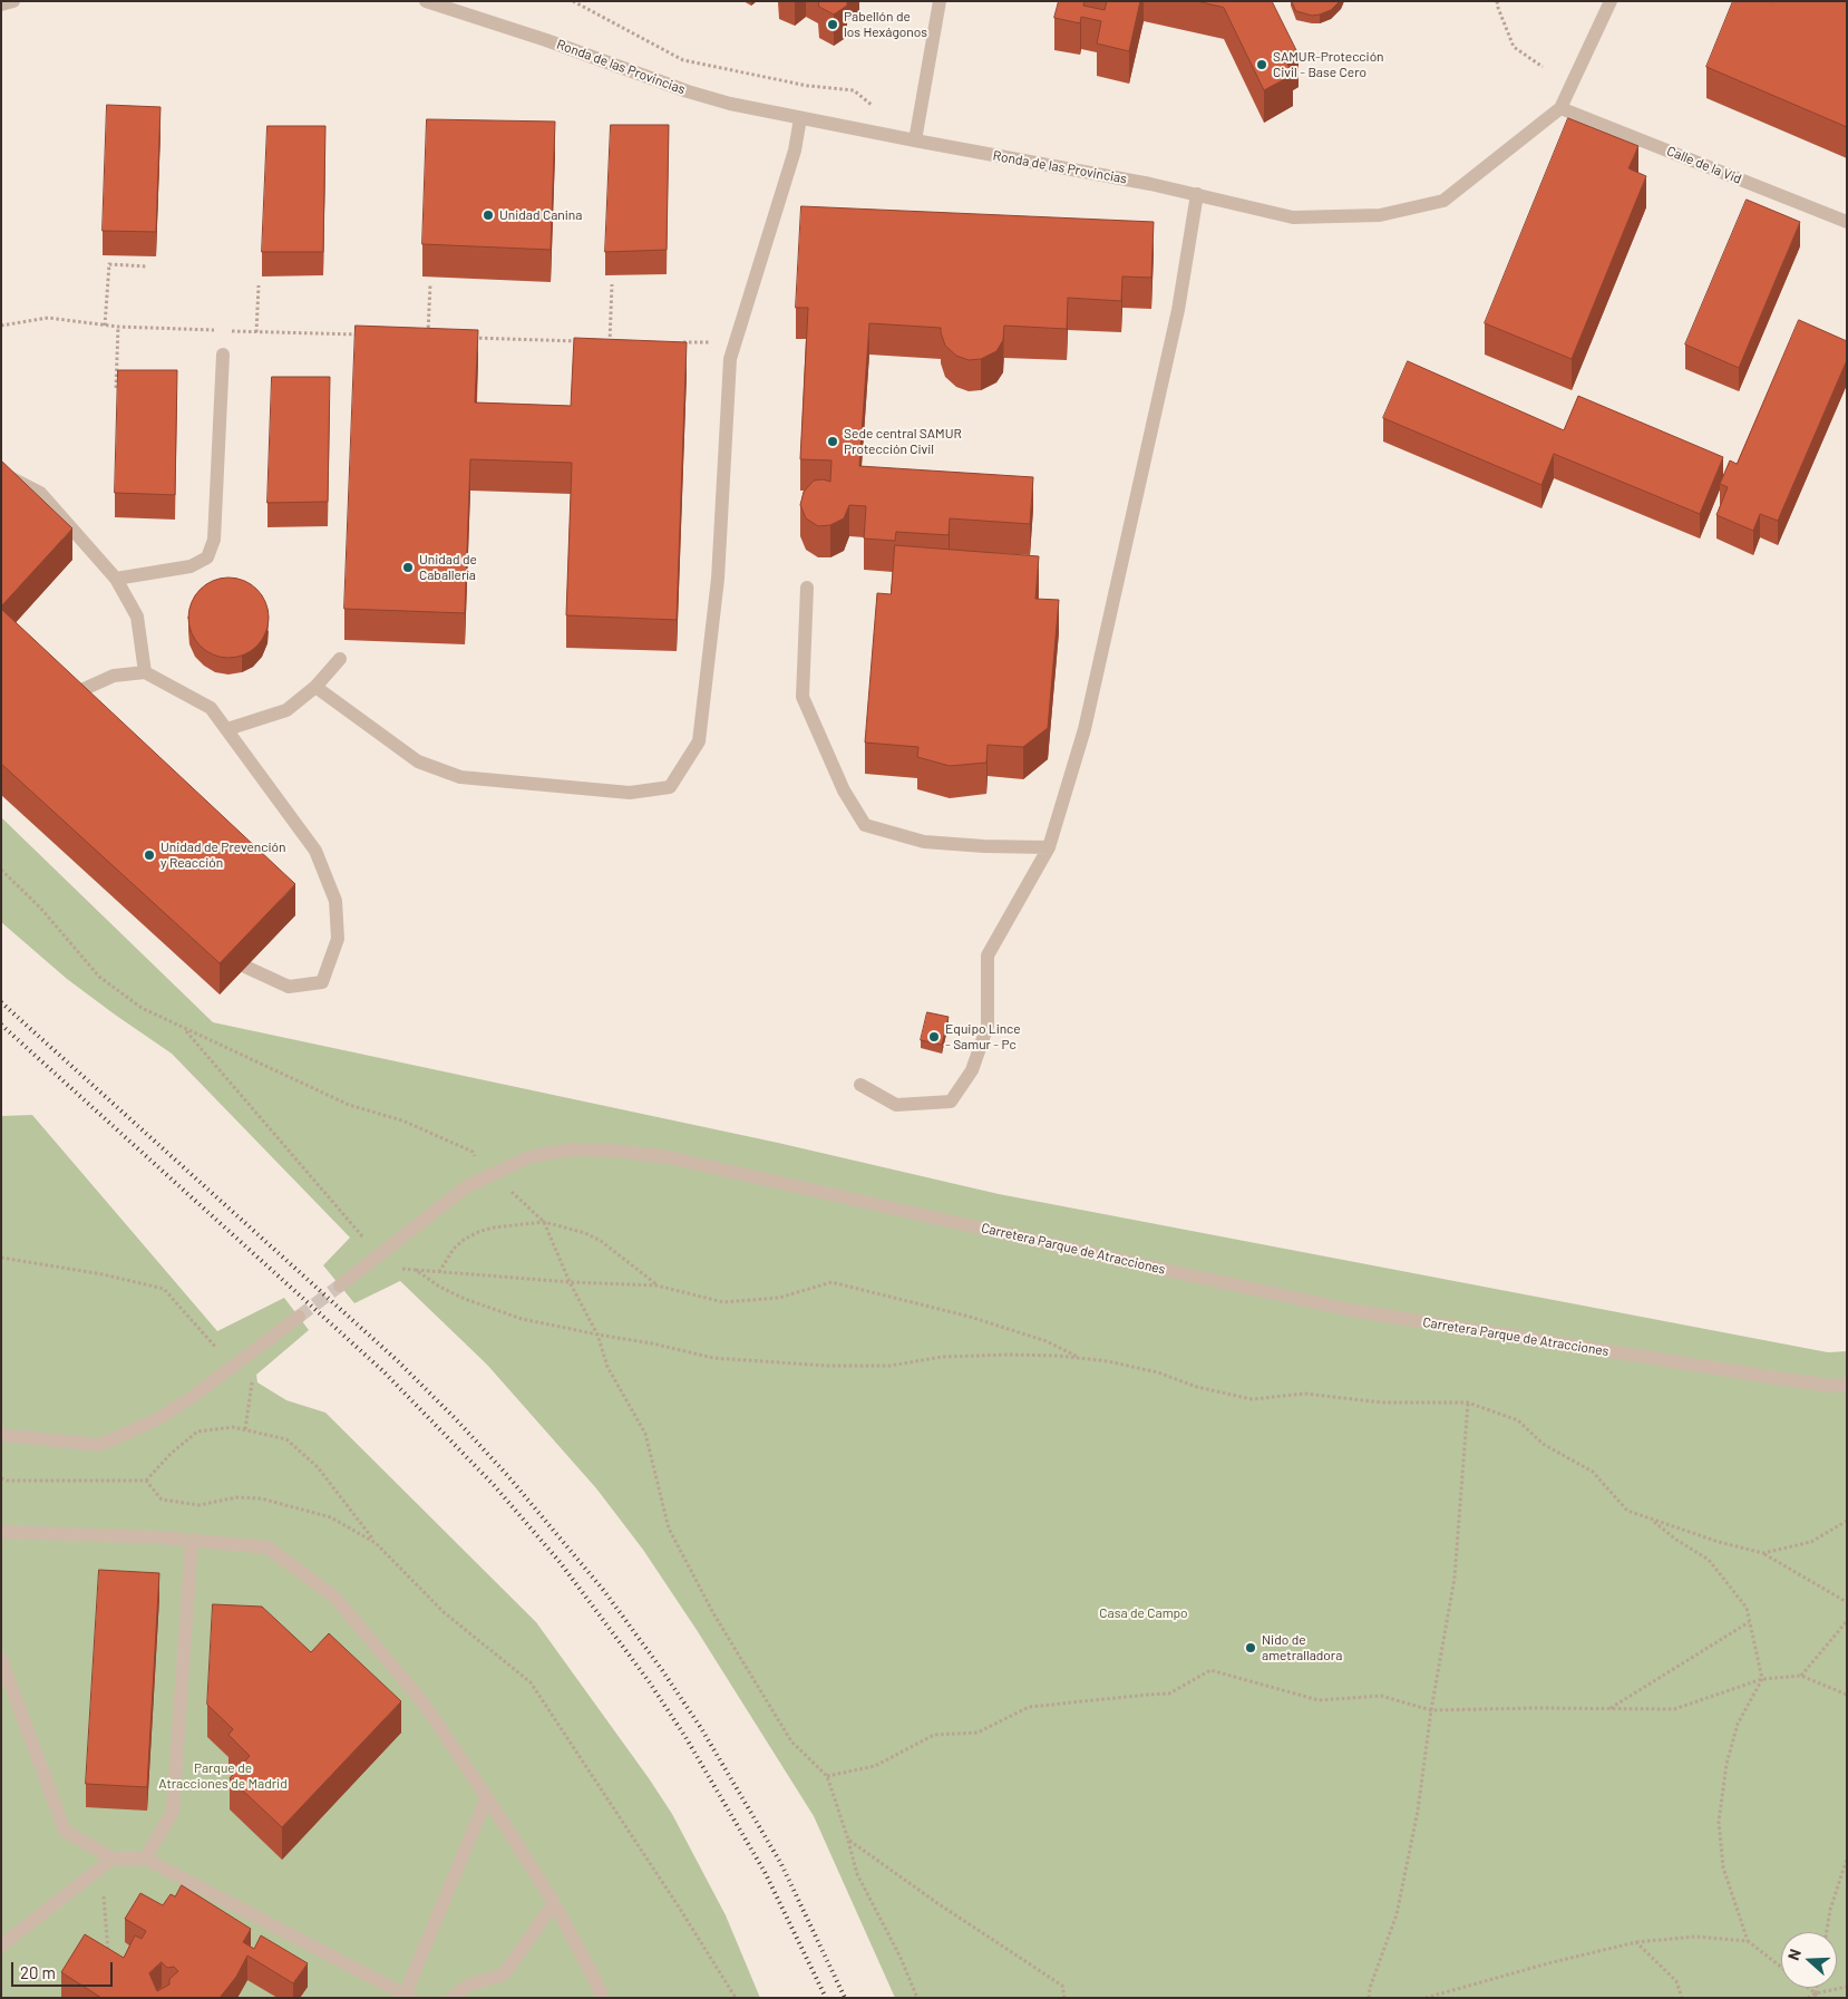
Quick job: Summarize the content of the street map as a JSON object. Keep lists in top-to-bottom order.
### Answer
{
  "streets": {
    "street": ["Ronda de las Provincias", "Calle de la Vid", "Carretera Parque de Atracciones"]
  },
  "crossings": [
    ["Ronda de las Provincias", "Calle de la Vid"]
  ],
  "parks": ["Casa de Campo", "Parque de Atracciones de Madrid"],
  "places": [
    "Pabellón de los Hexágonos",
    "SAMUR-Protección Civil - Base Cero",
    "Unidad Canina",
    "Sede central SAMUR Protección Civil",
    "Unidad de Caballería",
    "Unidad de Prevención y Reacción",
    "Equipo Lince - Samur - Pc",
    "Nido de ametralladora"
  ],
  "scale_bar": "20 m",
  "north": "left"
}
